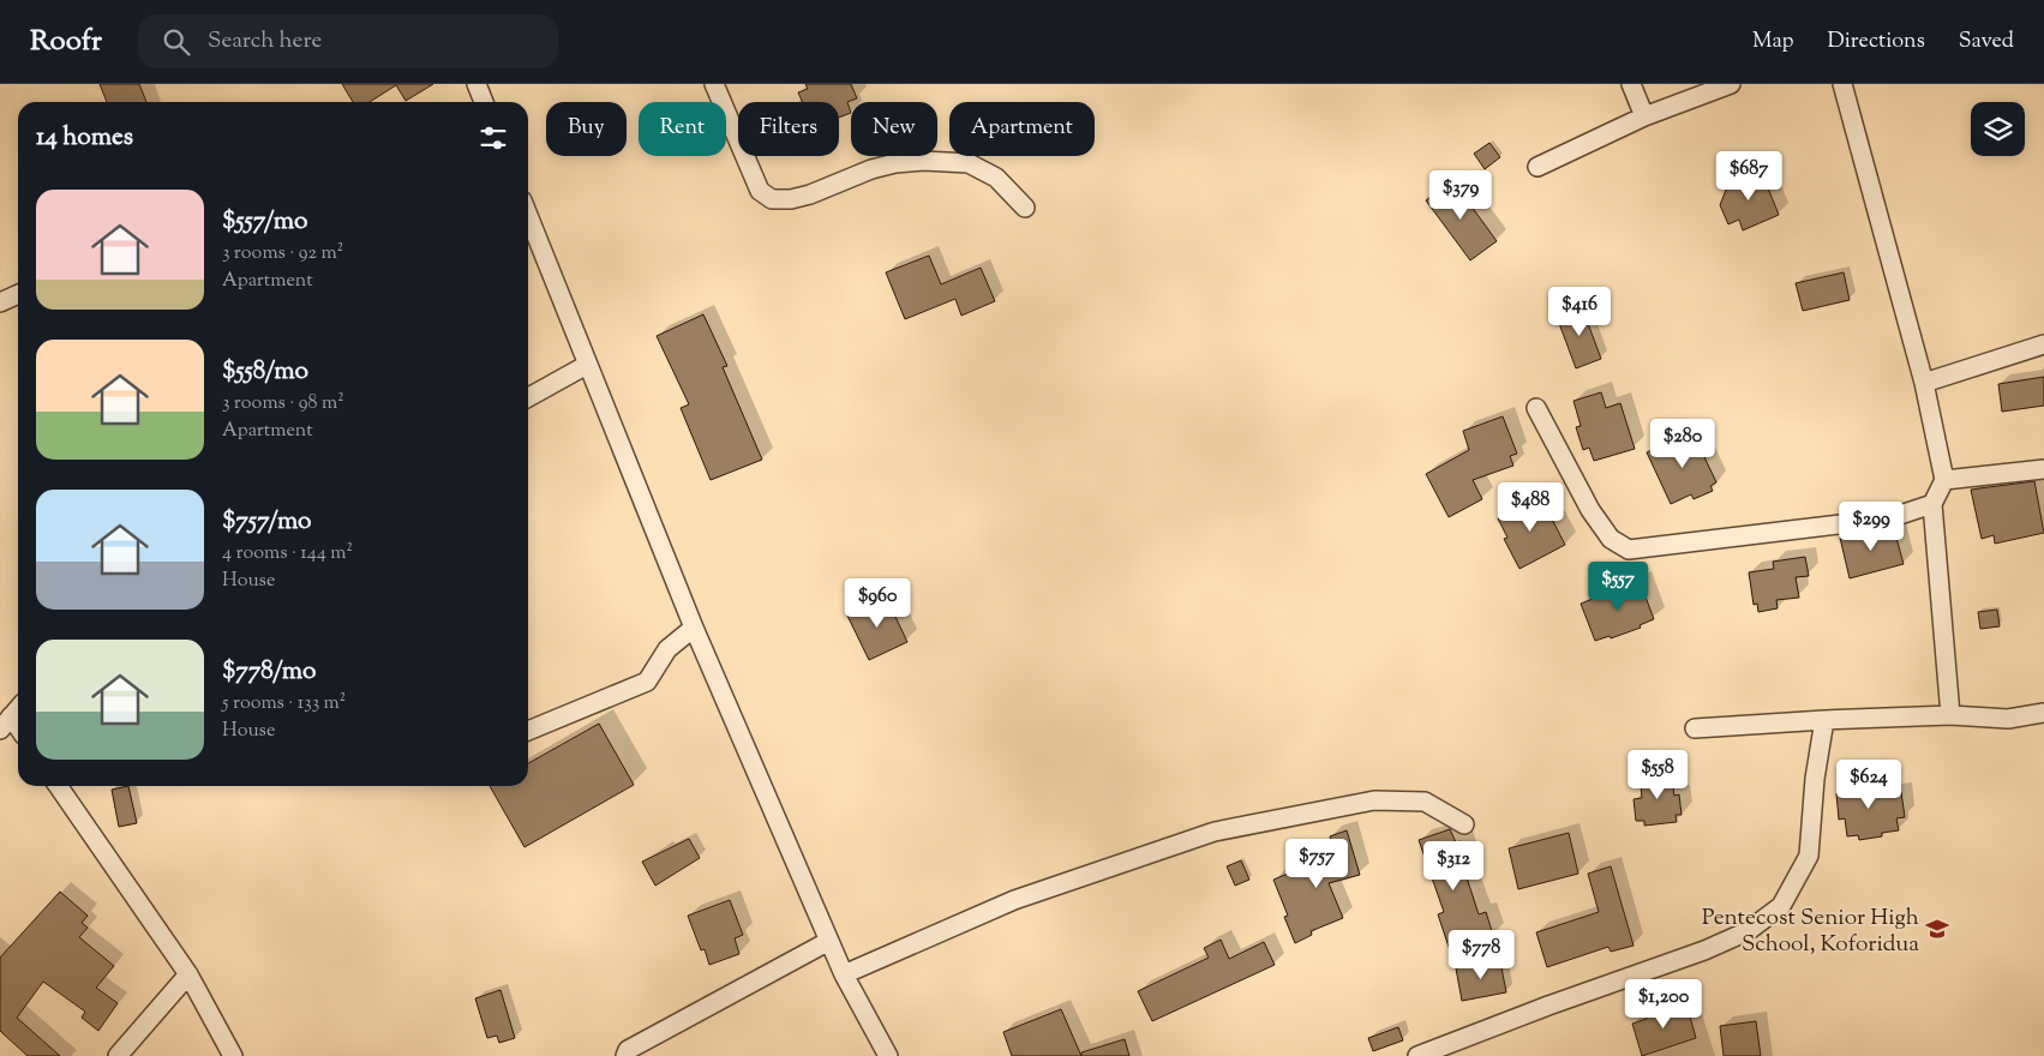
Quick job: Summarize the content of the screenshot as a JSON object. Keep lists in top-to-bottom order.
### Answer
{
  "places": {
    "school or university": ["Pentecost Senior High School, Koforidua"]
  },
  "page": {
    "header": "Roofr",
    "search": "Search here",
    "nav": ["Map", "Directions", "Saved"],
    "chip": [
      "Buy",
      "Rent",
      "Filters",
      "New",
      "Apartment"
    ],
    "heading": "14 homes",
    "price": [
      "$687",
      "$379",
      "$416",
      "$280",
      "$488",
      "$299",
      "$557",
      "$960",
      "$558",
      "$624",
      "$757",
      "$312",
      "$778",
      "$1,200"
    ],
    "list": [
      {
        "name": "$557/mo",
        "note": "3 rooms · 92 m² · Apartment"
      },
      {
        "name": "$558/mo",
        "note": "3 rooms · 98 m² · Apartment"
      },
      {
        "name": "$757/mo",
        "note": "4 rooms · 144 m² · House"
      },
      {
        "name": "$778/mo",
        "note": "5 rooms · 133 m² · House"
      }
    ]
  }
}
